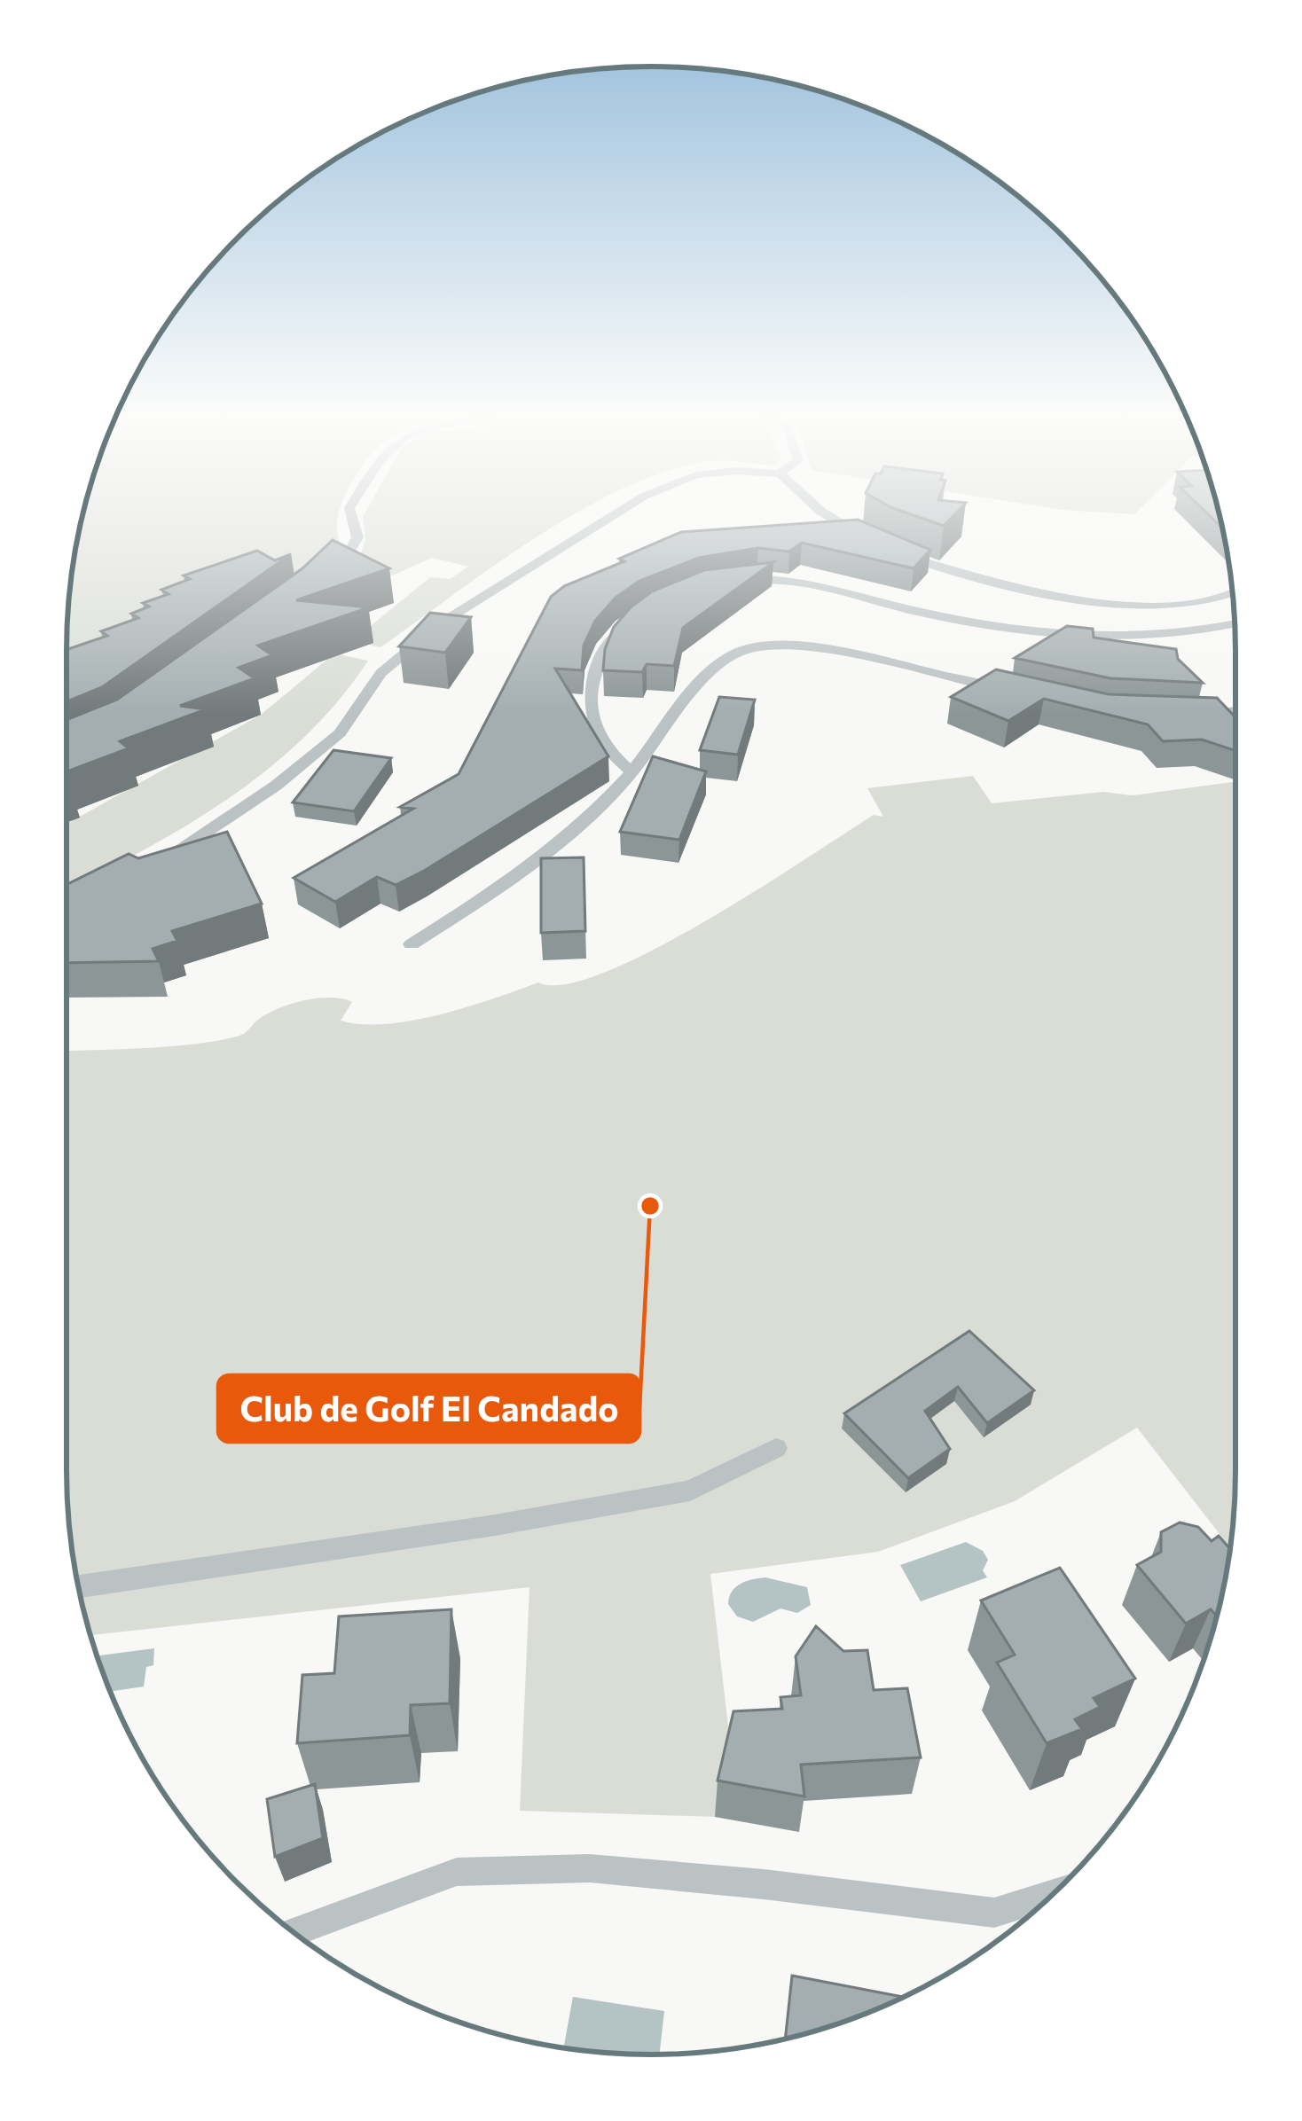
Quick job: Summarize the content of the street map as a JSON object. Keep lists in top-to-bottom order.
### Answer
{
  "places": ["Club de Golf El Candado"]
}
